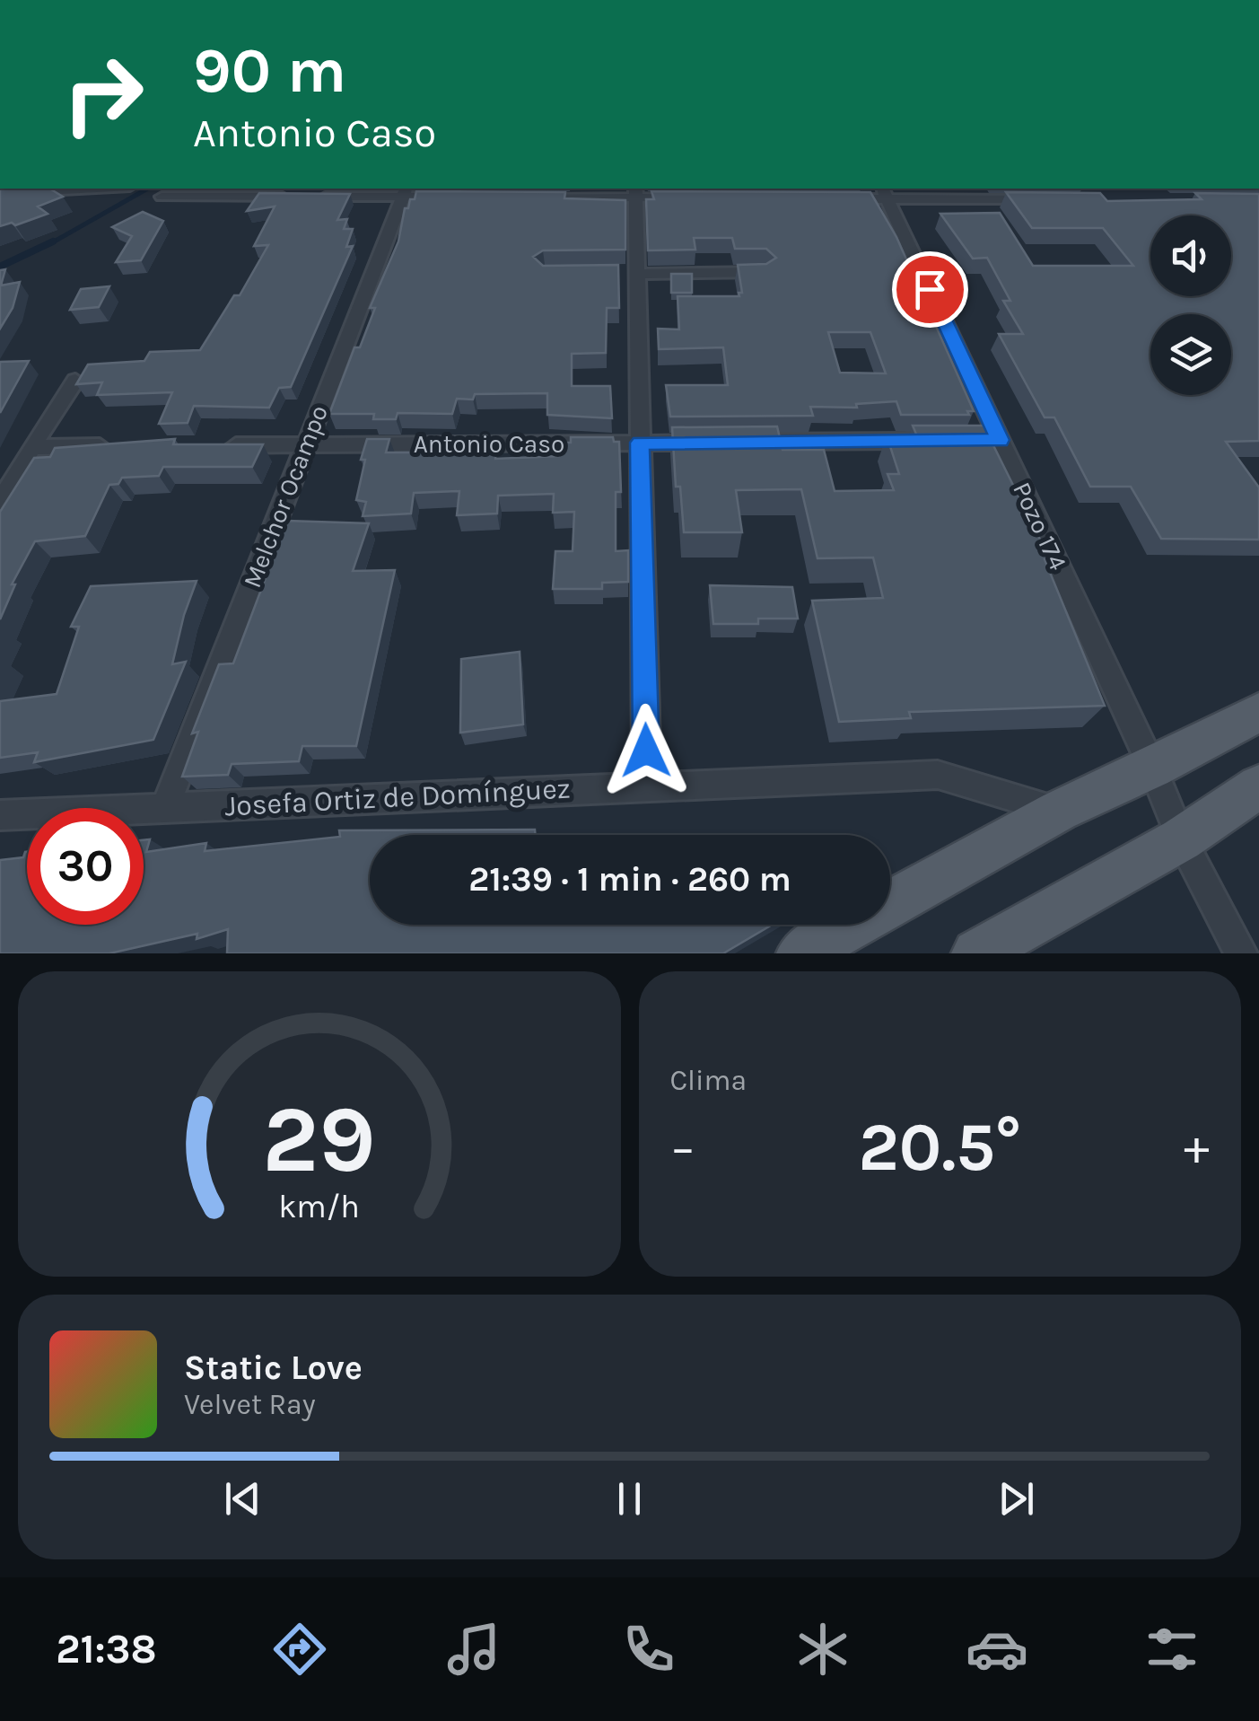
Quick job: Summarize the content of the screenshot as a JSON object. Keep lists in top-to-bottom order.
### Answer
{
  "streets": {
    "street": [
      "Antonio Caso",
      "Melchor Ocampo",
      "Pozo 174",
      "Josefa Ortiz de Domínguez"
    ]
  },
  "crossings": [
    ["Antonio Caso", "Melchor Ocampo"],
    ["Melchor Ocampo", "Josefa Ortiz de Domínguez"]
  ],
  "page": {
    "turn": ["90 m", "Antonio Caso"],
    "limit": "30",
    "trip": "21:39 · 1 min · 260 m",
    "tile": "Clima",
    "heat": ["−", "20.5°", "+"],
    "song": ["Static Love", "Velvet Ray"],
    "tabs": "21:38",
    "gauge": ["29", "km/h"]
  }
}
